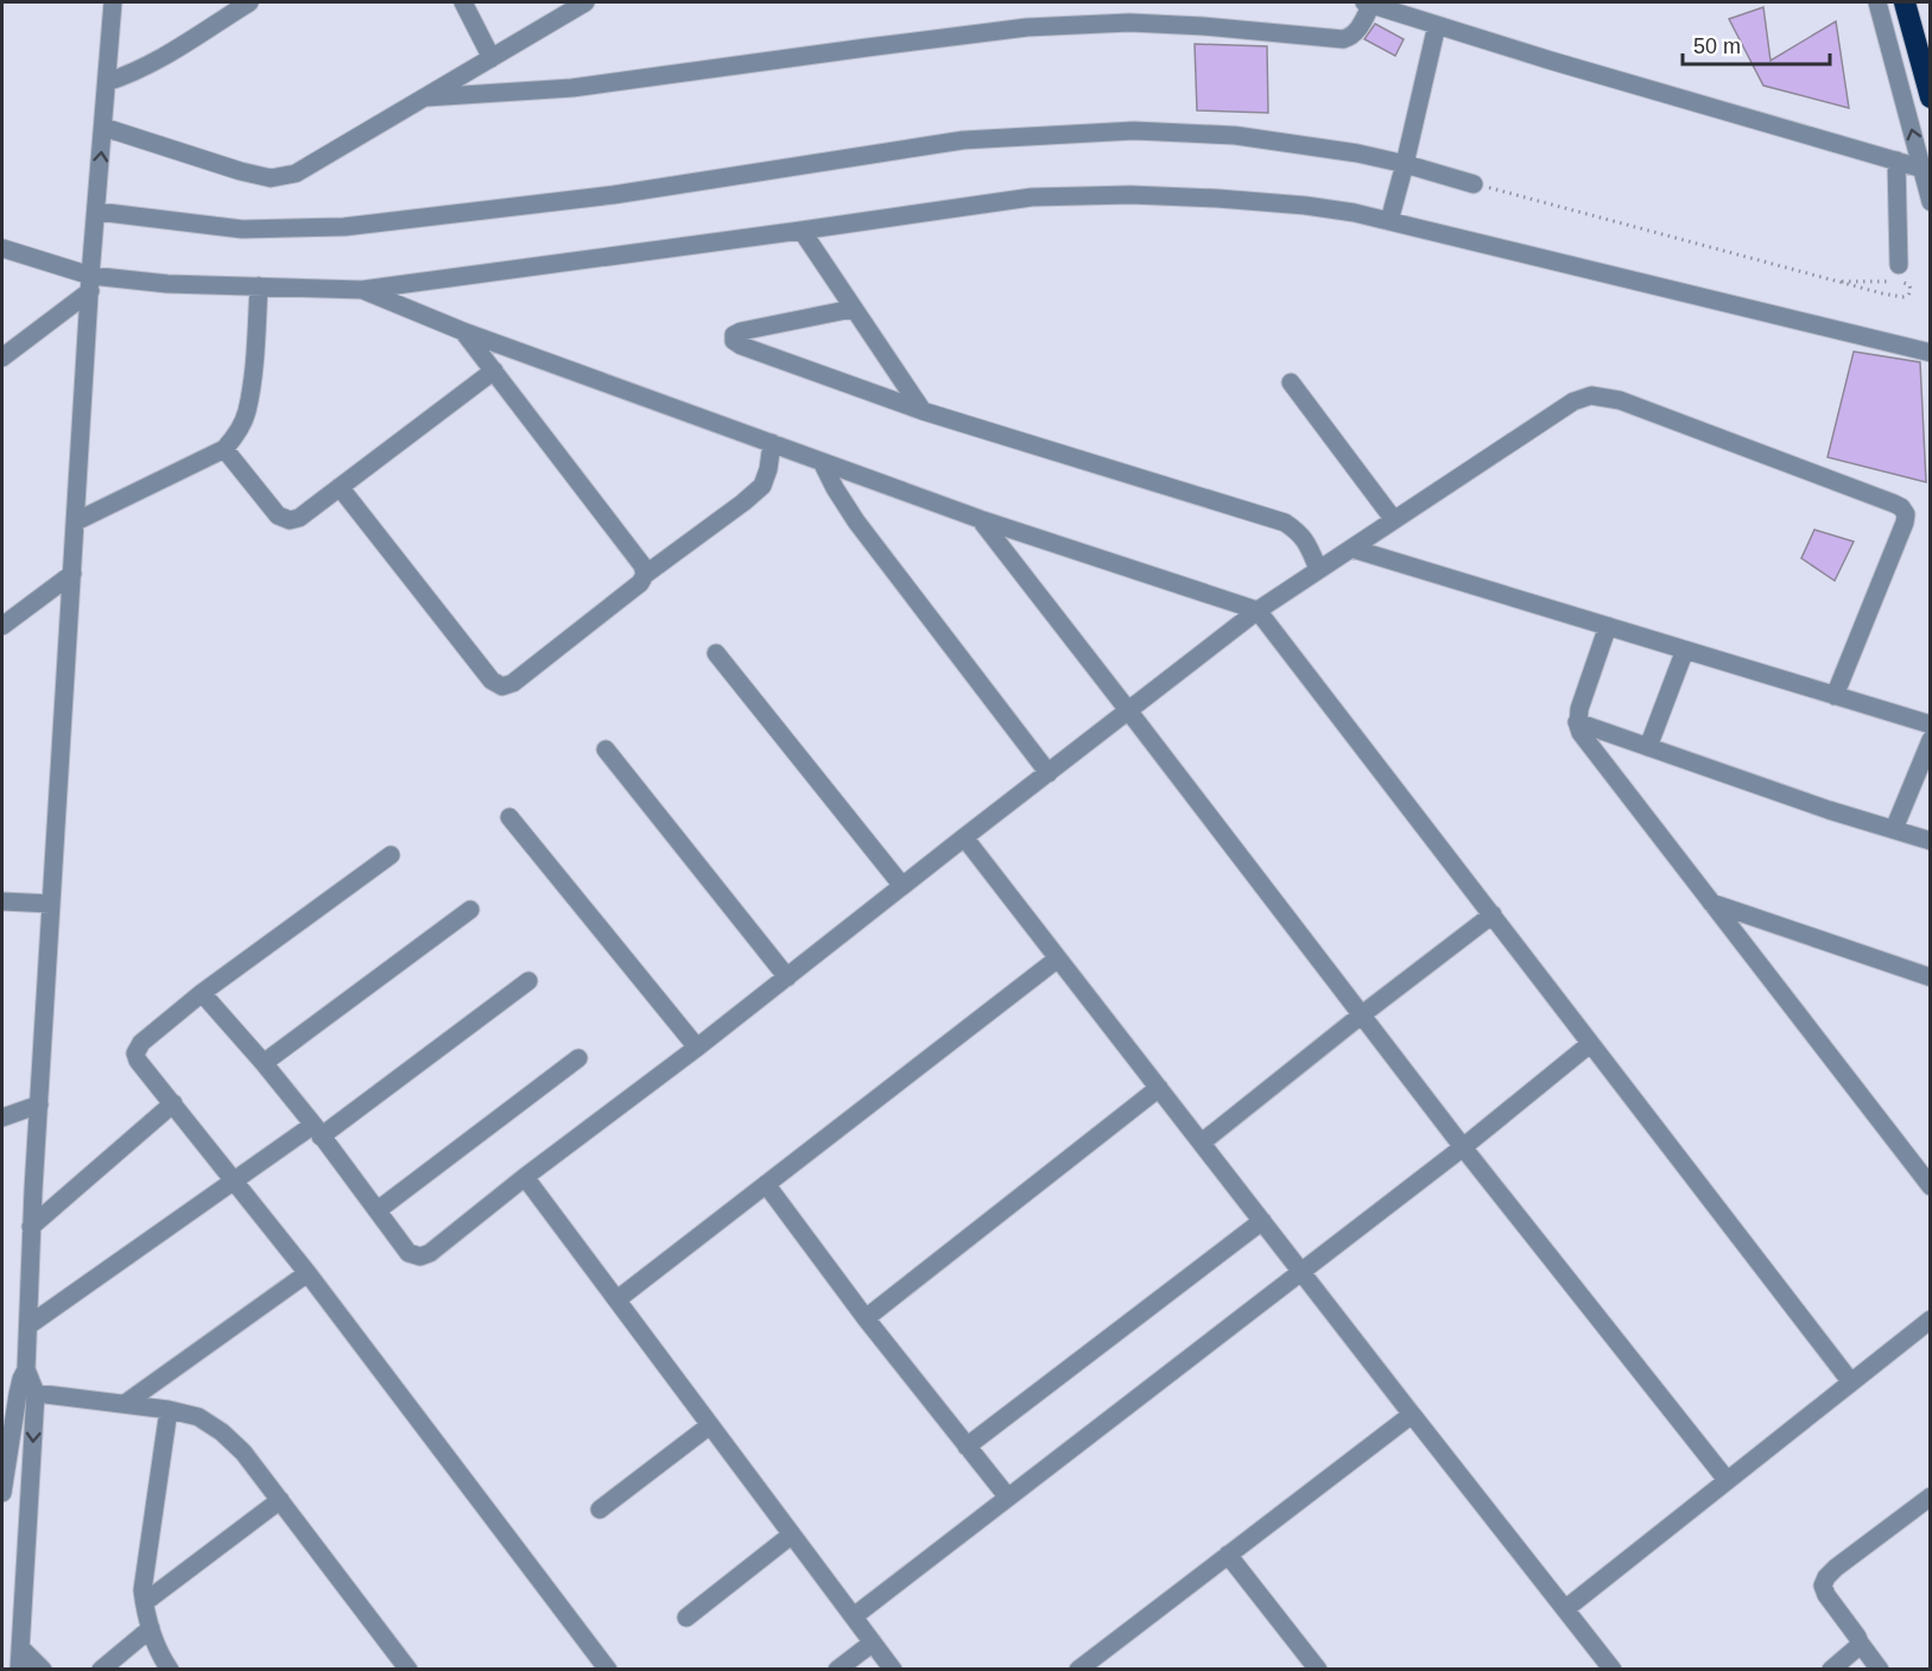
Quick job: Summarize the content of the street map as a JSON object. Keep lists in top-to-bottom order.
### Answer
{
  "scale_bar": "50 m"
}
